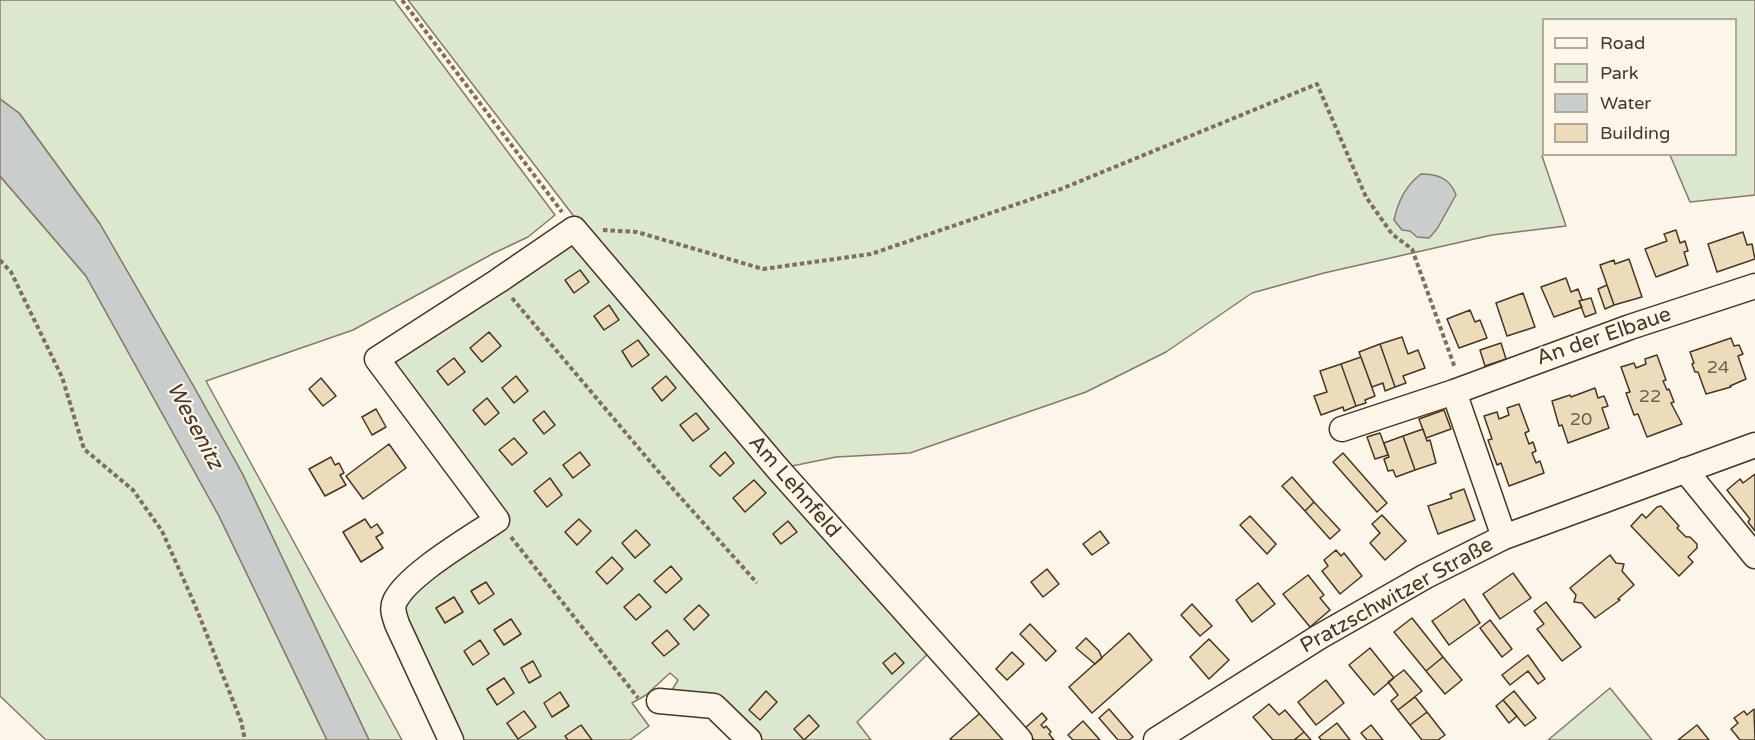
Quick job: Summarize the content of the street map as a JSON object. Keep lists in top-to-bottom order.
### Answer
{
  "streets": {
    "street": ["An der Elbaue", "Am Lehnfeld", "Pratzschwitzer Straße"]
  },
  "water": ["Wesenitz"],
  "house_numbers": ["24", "22", "20"],
  "legend": [
    "Road",
    "Park",
    "Water",
    "Building"
  ]
}
